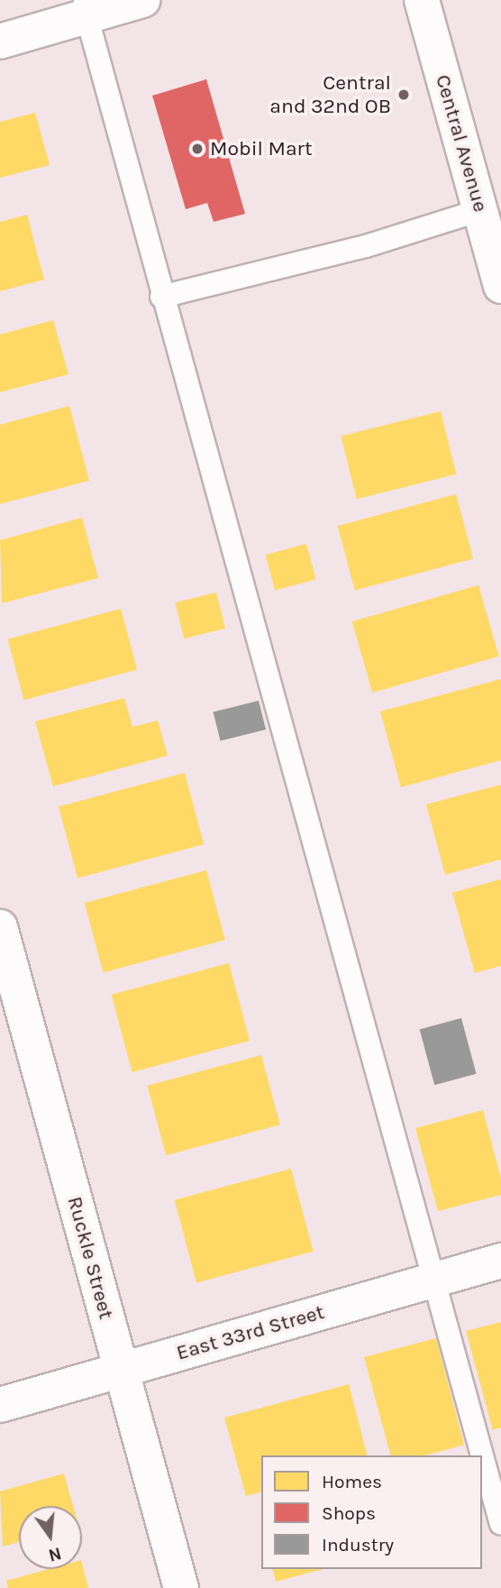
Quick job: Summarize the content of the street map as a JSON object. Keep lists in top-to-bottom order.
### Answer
{
  "streets": {
    "street": ["Central Avenue", "Ruckle Street", "East 33rd Street"]
  },
  "crossings": [
    ["Ruckle Street", "East 33rd Street"]
  ],
  "places": ["Central and 32nd OB", "Mobil Mart"],
  "legend": ["Homes", "Shops", "Industry"],
  "north": "bottom"
}
